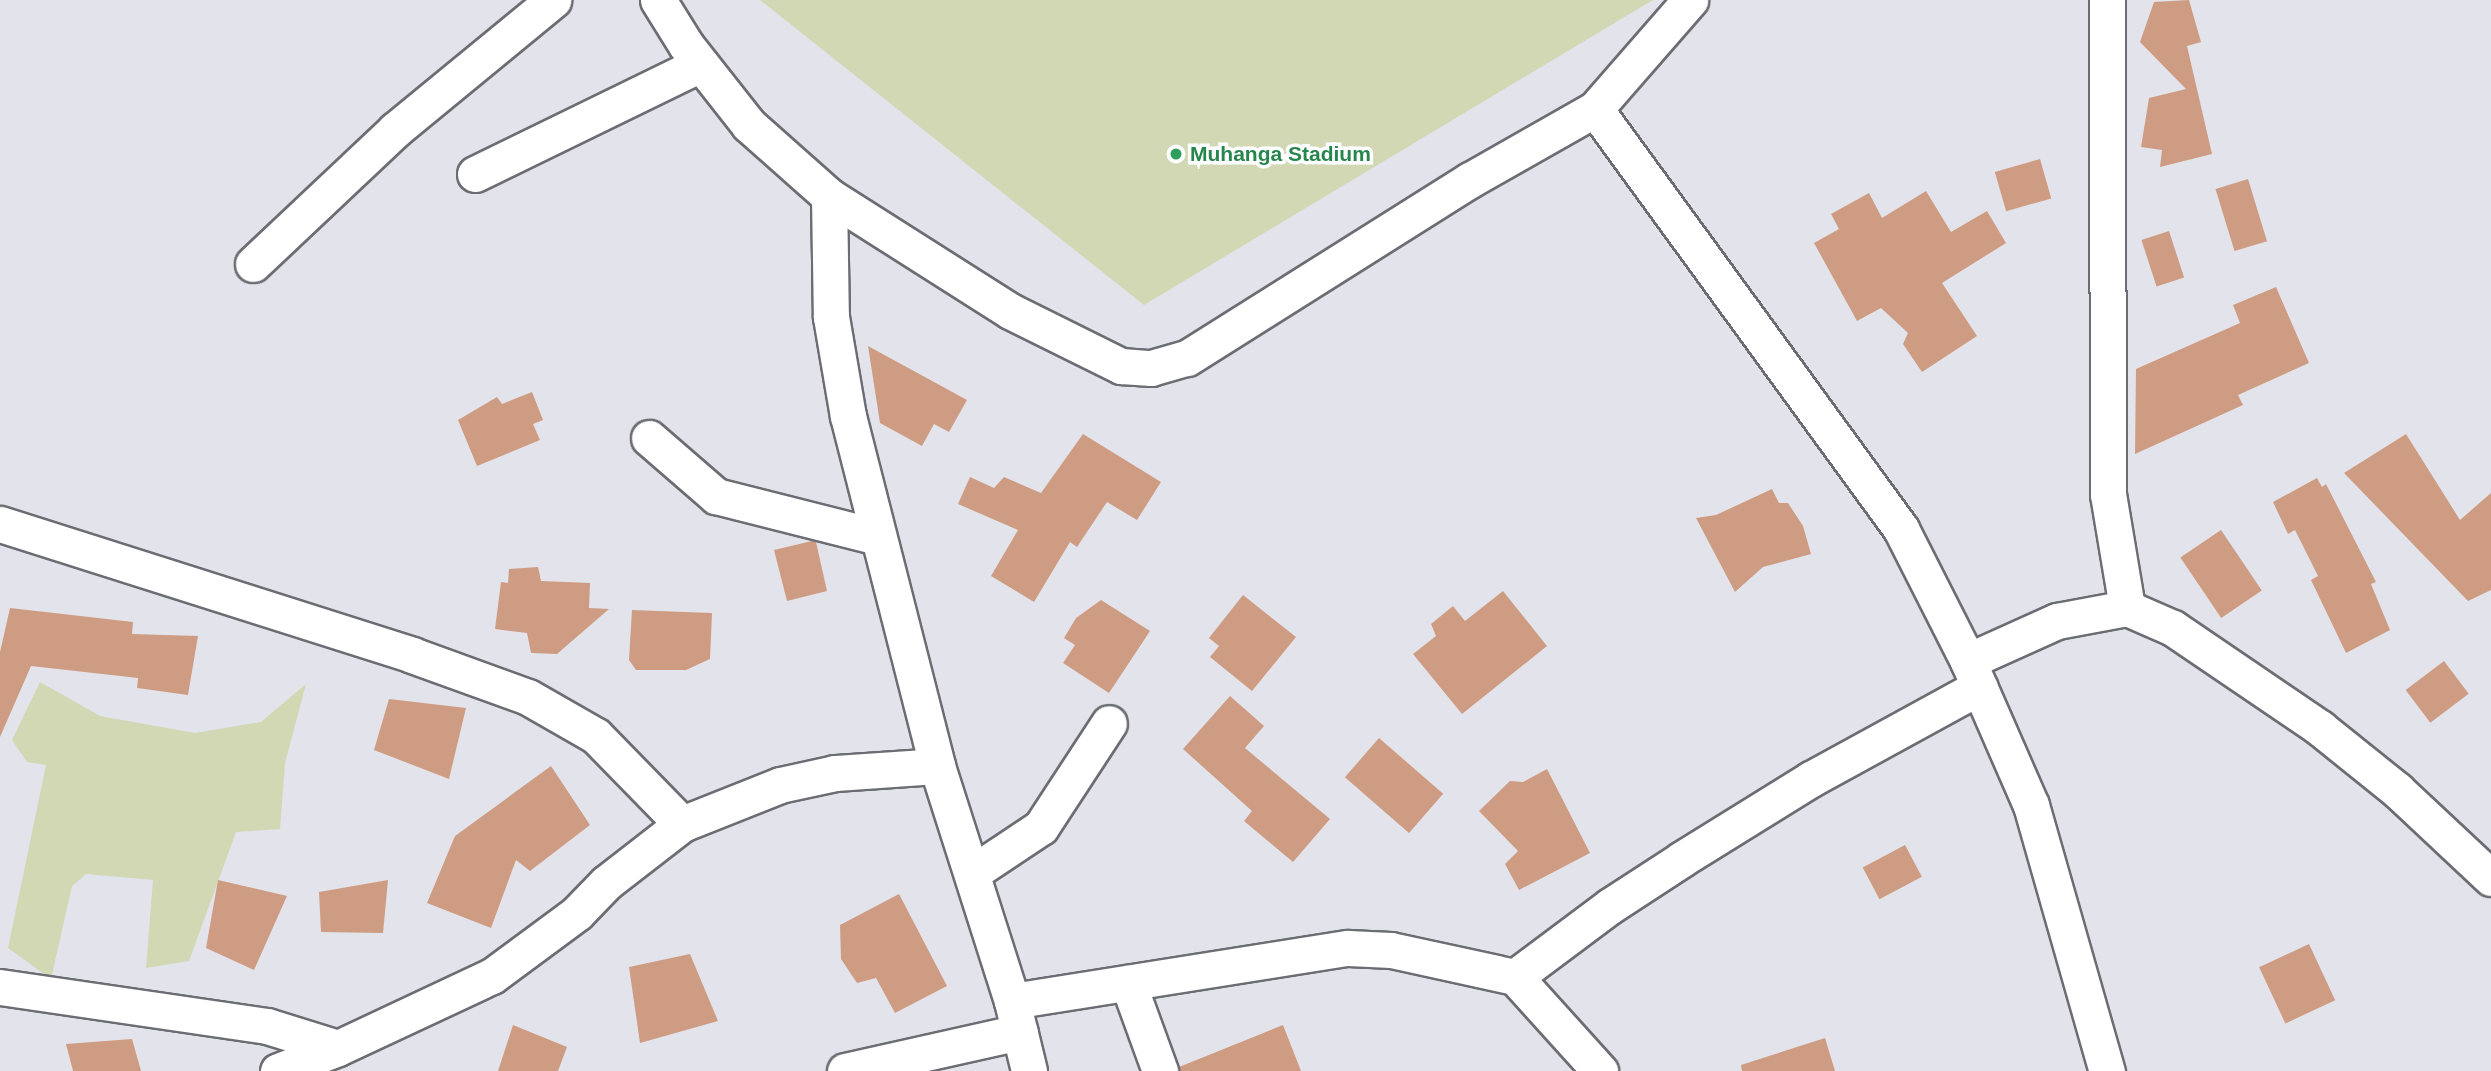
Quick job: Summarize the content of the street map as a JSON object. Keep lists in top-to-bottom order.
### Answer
{
  "places": ["Muhanga Stadium"]
}
